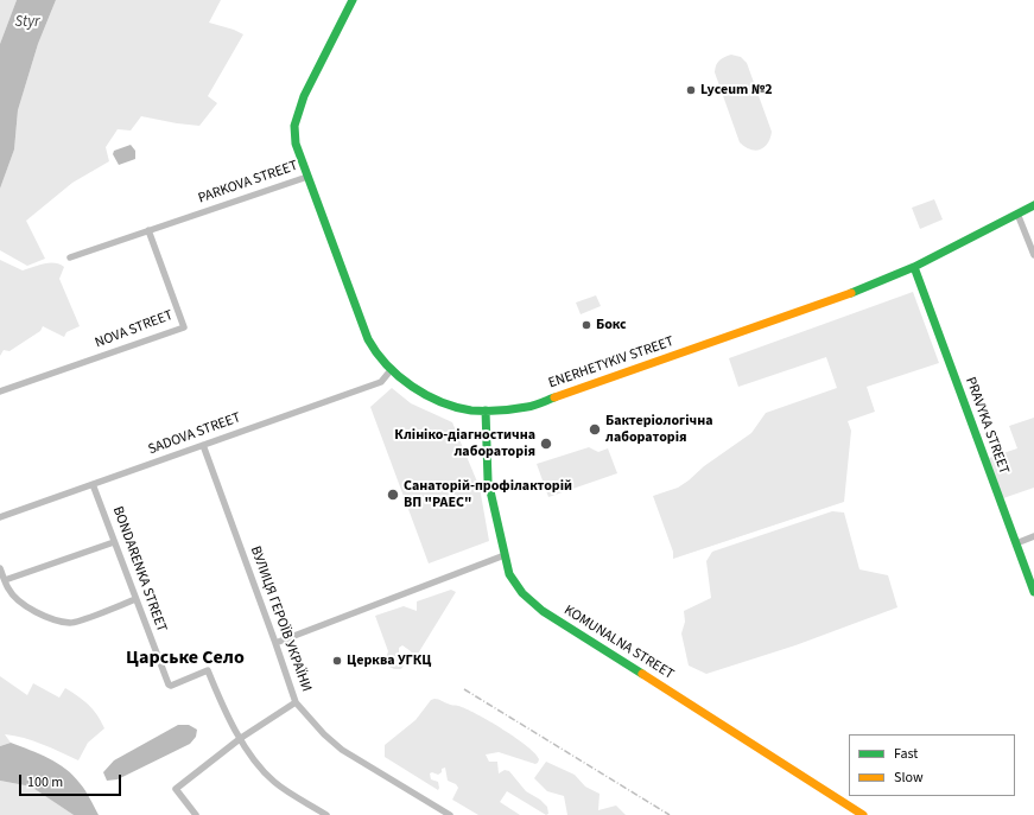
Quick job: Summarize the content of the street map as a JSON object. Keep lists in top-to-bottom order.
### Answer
{
  "streets": {
    "street": [
      "PARKOVA STREET",
      "NOVA STREET",
      "ENERHETYKIV STREET",
      "PRAVYKA STREET",
      "SADOVA STREET",
      "BONDARENKA STREET",
      "ВУЛИЦЯ ГЕРОЇВ УКРАЇНИ",
      "KOMUNALNA STREET"
    ]
  },
  "crossings": [
    ["PARKOVA STREET", "NOVA STREET"],
    ["PARKOVA STREET", "ENERHETYKIV STREET"],
    ["ENERHETYKIV STREET", "PRAVYKA STREET"],
    ["ENERHETYKIV STREET", "SADOVA STREET"],
    ["ENERHETYKIV STREET", "KOMUNALNA STREET"],
    ["SADOVA STREET", "BONDARENKA STREET"],
    ["SADOVA STREET", "ВУЛИЦЯ ГЕРОЇВ УКРАЇНИ"]
  ],
  "districts": ["Царське Село"],
  "water": ["Styr"],
  "places": [
    "Lyceum №2",
    "Бокс",
    "Бактеріологічна лабораторія",
    "Клініко-діагностична лабораторія",
    "Санаторій-профілакторій ВП \"РАЕС\"",
    "Церква УГКЦ"
  ],
  "legend": ["Fast", "Slow"],
  "scale_bar": "100 m"
}
